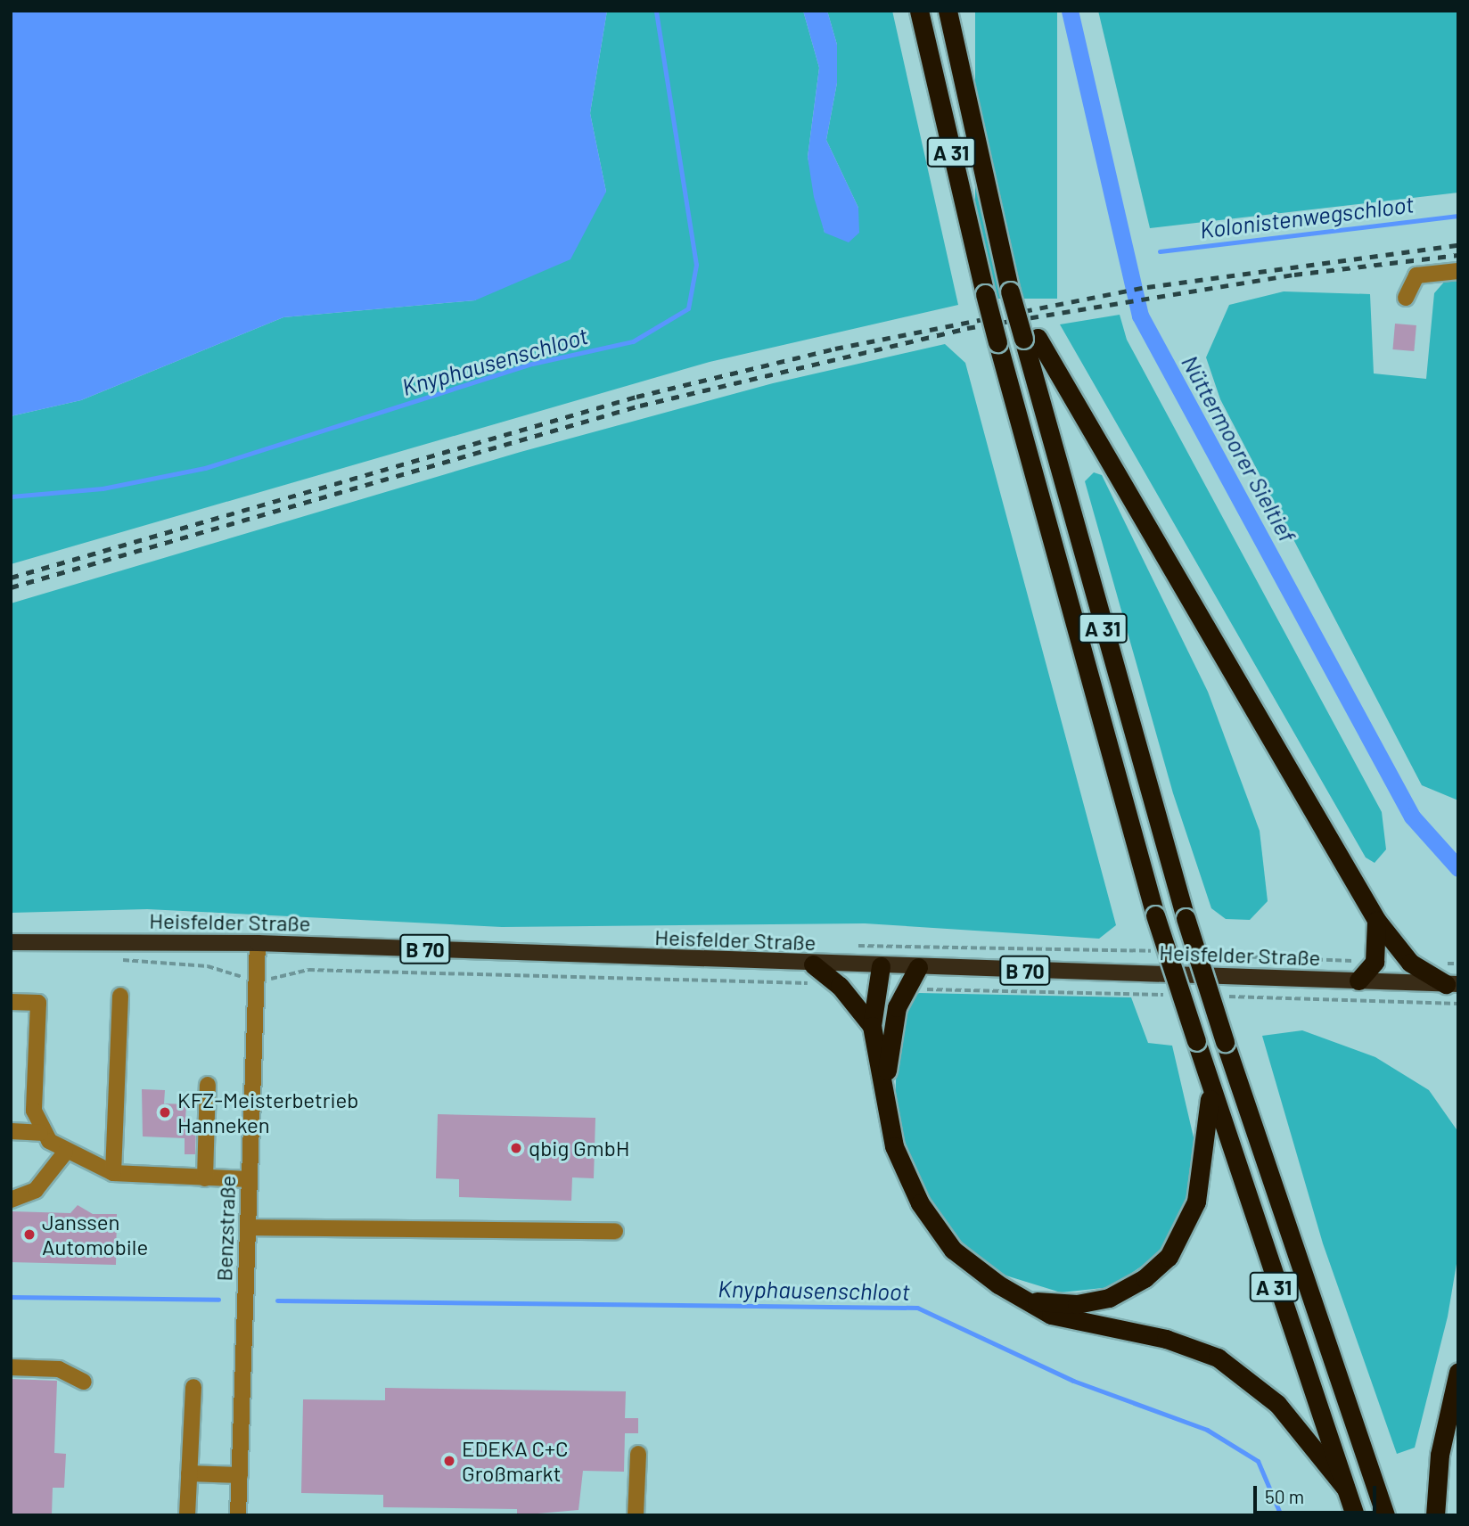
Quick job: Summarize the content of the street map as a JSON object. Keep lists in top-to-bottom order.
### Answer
{
  "streets": {
    "highway": ["A 31"],
    "main road": ["Heisfelder Straße", "B 70"],
    "street": ["Benzstraße"]
  },
  "crossings": [
    ["Heisfelder Straße", "Benzstraße"]
  ],
  "water": ["Kolonistenwegschloot", "Knyphausenschloot", "Nüttermoorer Sieltief"],
  "places": [
    "KFZ-Meisterbetrieb Hanneken",
    "qbig GmbH",
    "Janssen Automobile",
    "EDEKA C+C Großmarkt"
  ],
  "scale_bar": "50 m"
}
